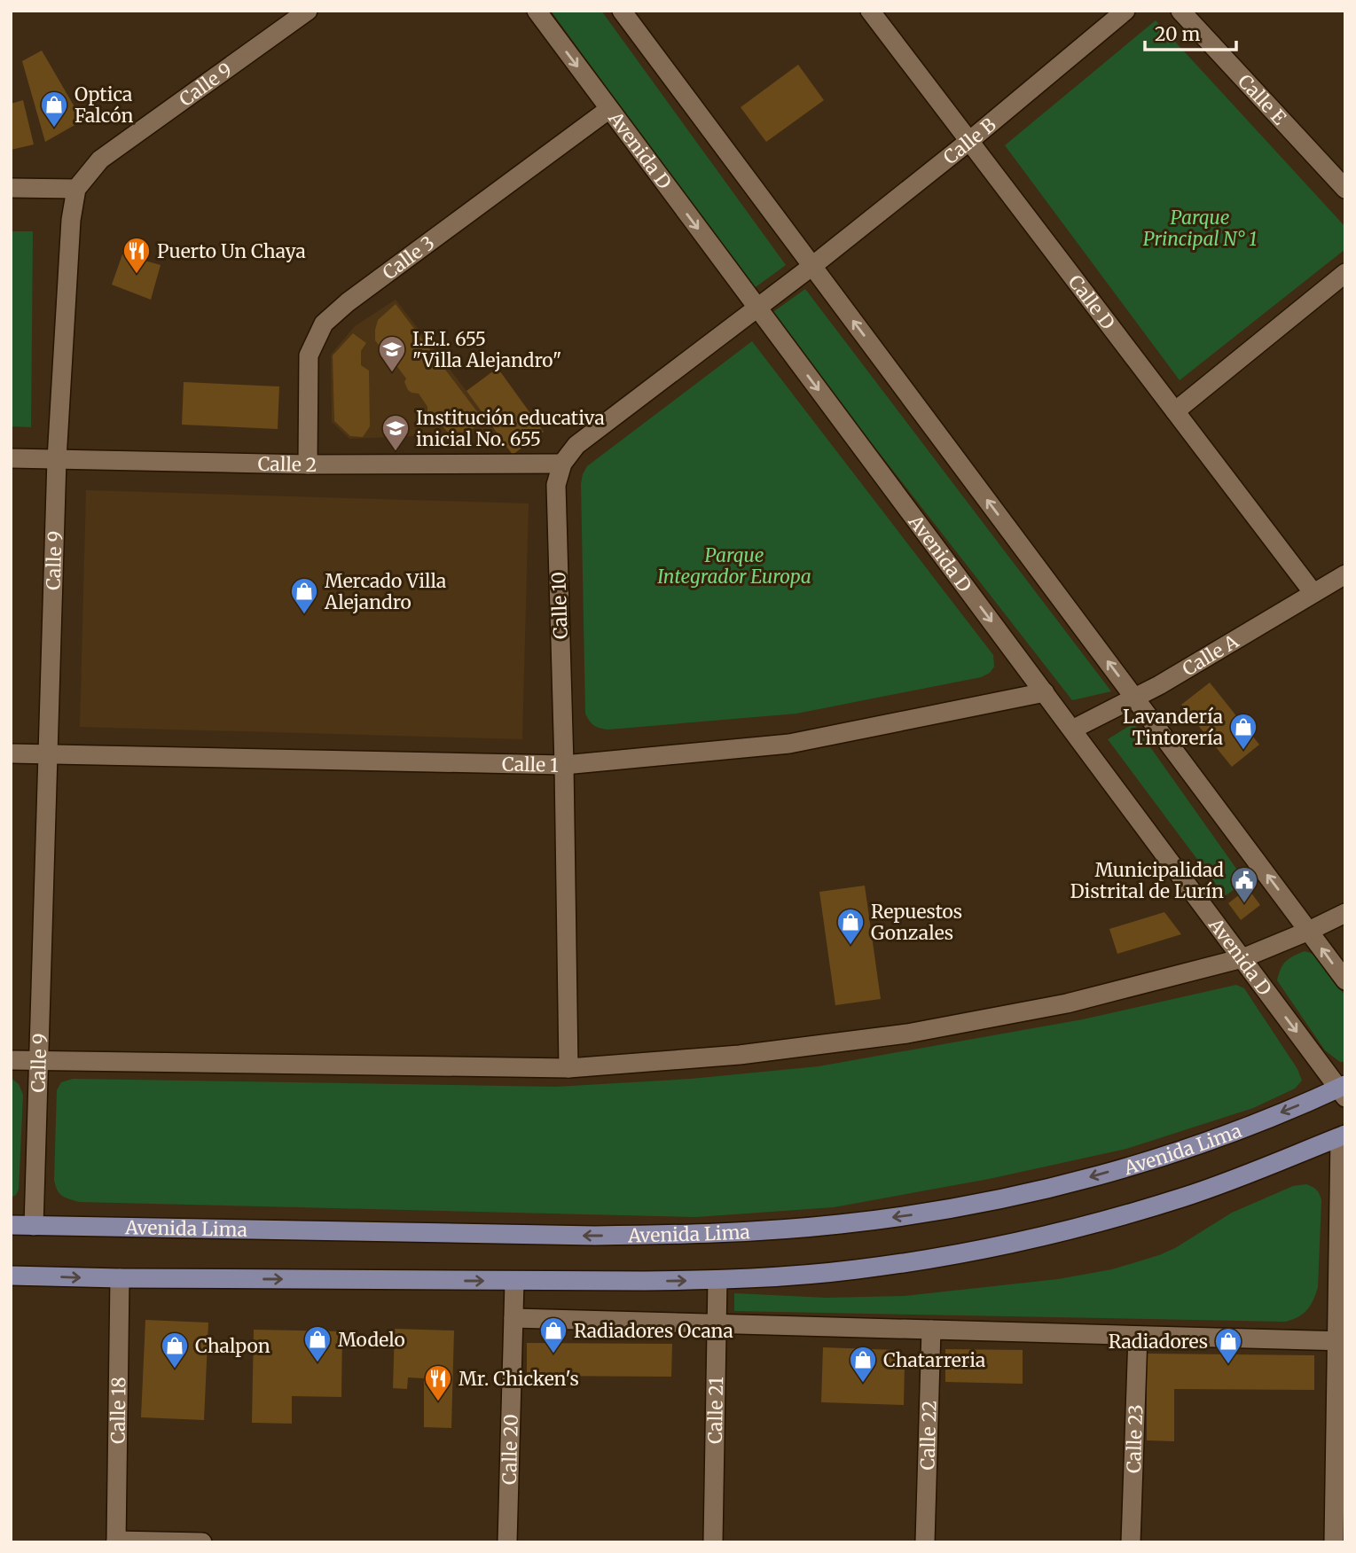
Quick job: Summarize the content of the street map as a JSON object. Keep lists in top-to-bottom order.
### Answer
{
  "streets": {
    "main road": ["Avenida Lima"],
    "street": [
      "Calle 9",
      "Calle E",
      "Calle B",
      "Avenida D",
      "Calle 3",
      "Calle D",
      "Calle 2",
      "Calle 10",
      "Calle A",
      "Calle 1",
      "Calle 18",
      "Calle 21",
      "Calle 22",
      "Calle 23",
      "Calle 20"
    ]
  },
  "crossings": [
    ["Calle 9", "Calle 2"],
    ["Calle 9", "Calle 1"],
    ["Calle 9", "Avenida Lima"],
    ["Calle B", "Calle D"],
    ["Calle B", "Calle 10"],
    ["Avenida D", "Calle 3"],
    ["Avenida D", "Calle 10"],
    ["Avenida D", "Calle A"],
    ["Avenida D", "Calle 1"],
    ["Avenida D", "Avenida Lima"],
    ["Calle 3", "Calle 2"],
    ["Calle D", "Calle A"],
    ["Calle 2", "Calle 10"],
    ["Calle 10", "Calle 1"]
  ],
  "parks": ["Parque Principal N° 1", "Parque Integrador Europa"],
  "places": {
    "shop": [
      "Optica Falcón",
      "Mercado Villa Alejandro",
      "Lavandería Tintorería",
      "Repuestos Gonzales",
      "Radiadores Ocana",
      "Modelo",
      "Radiadores",
      "Chalpon",
      "Chatarreria"
    ],
    "restaurant": ["Puerto Un Chaya", "Mr. Chicken's"],
    "school or university": ["I.E.I. 655 \"Villa Alejandro\"", "Institución educativa inicial No. 655"],
    "public building": ["Municipalidad Distrital de Lurín"]
  },
  "scale_bar": "20 m"
}
